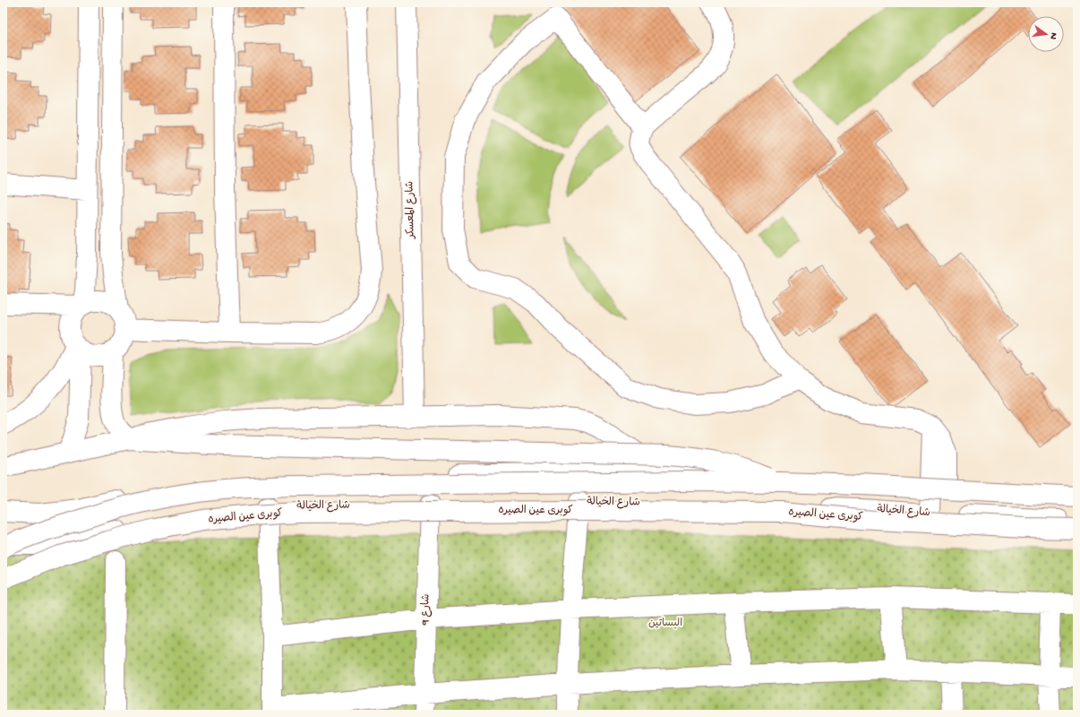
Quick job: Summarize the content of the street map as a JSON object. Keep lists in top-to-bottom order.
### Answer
{
  "streets": {
    "main road": [
      "شارع المعسكر",
      "شارع الخيالة",
      "كوبرى عين الصيره",
      "شارع 9"
    ]
  },
  "crossings": [
    ["شارع الخيالة", "شارع 9"]
  ],
  "parks": ["البساتين"],
  "north": "right"
}
